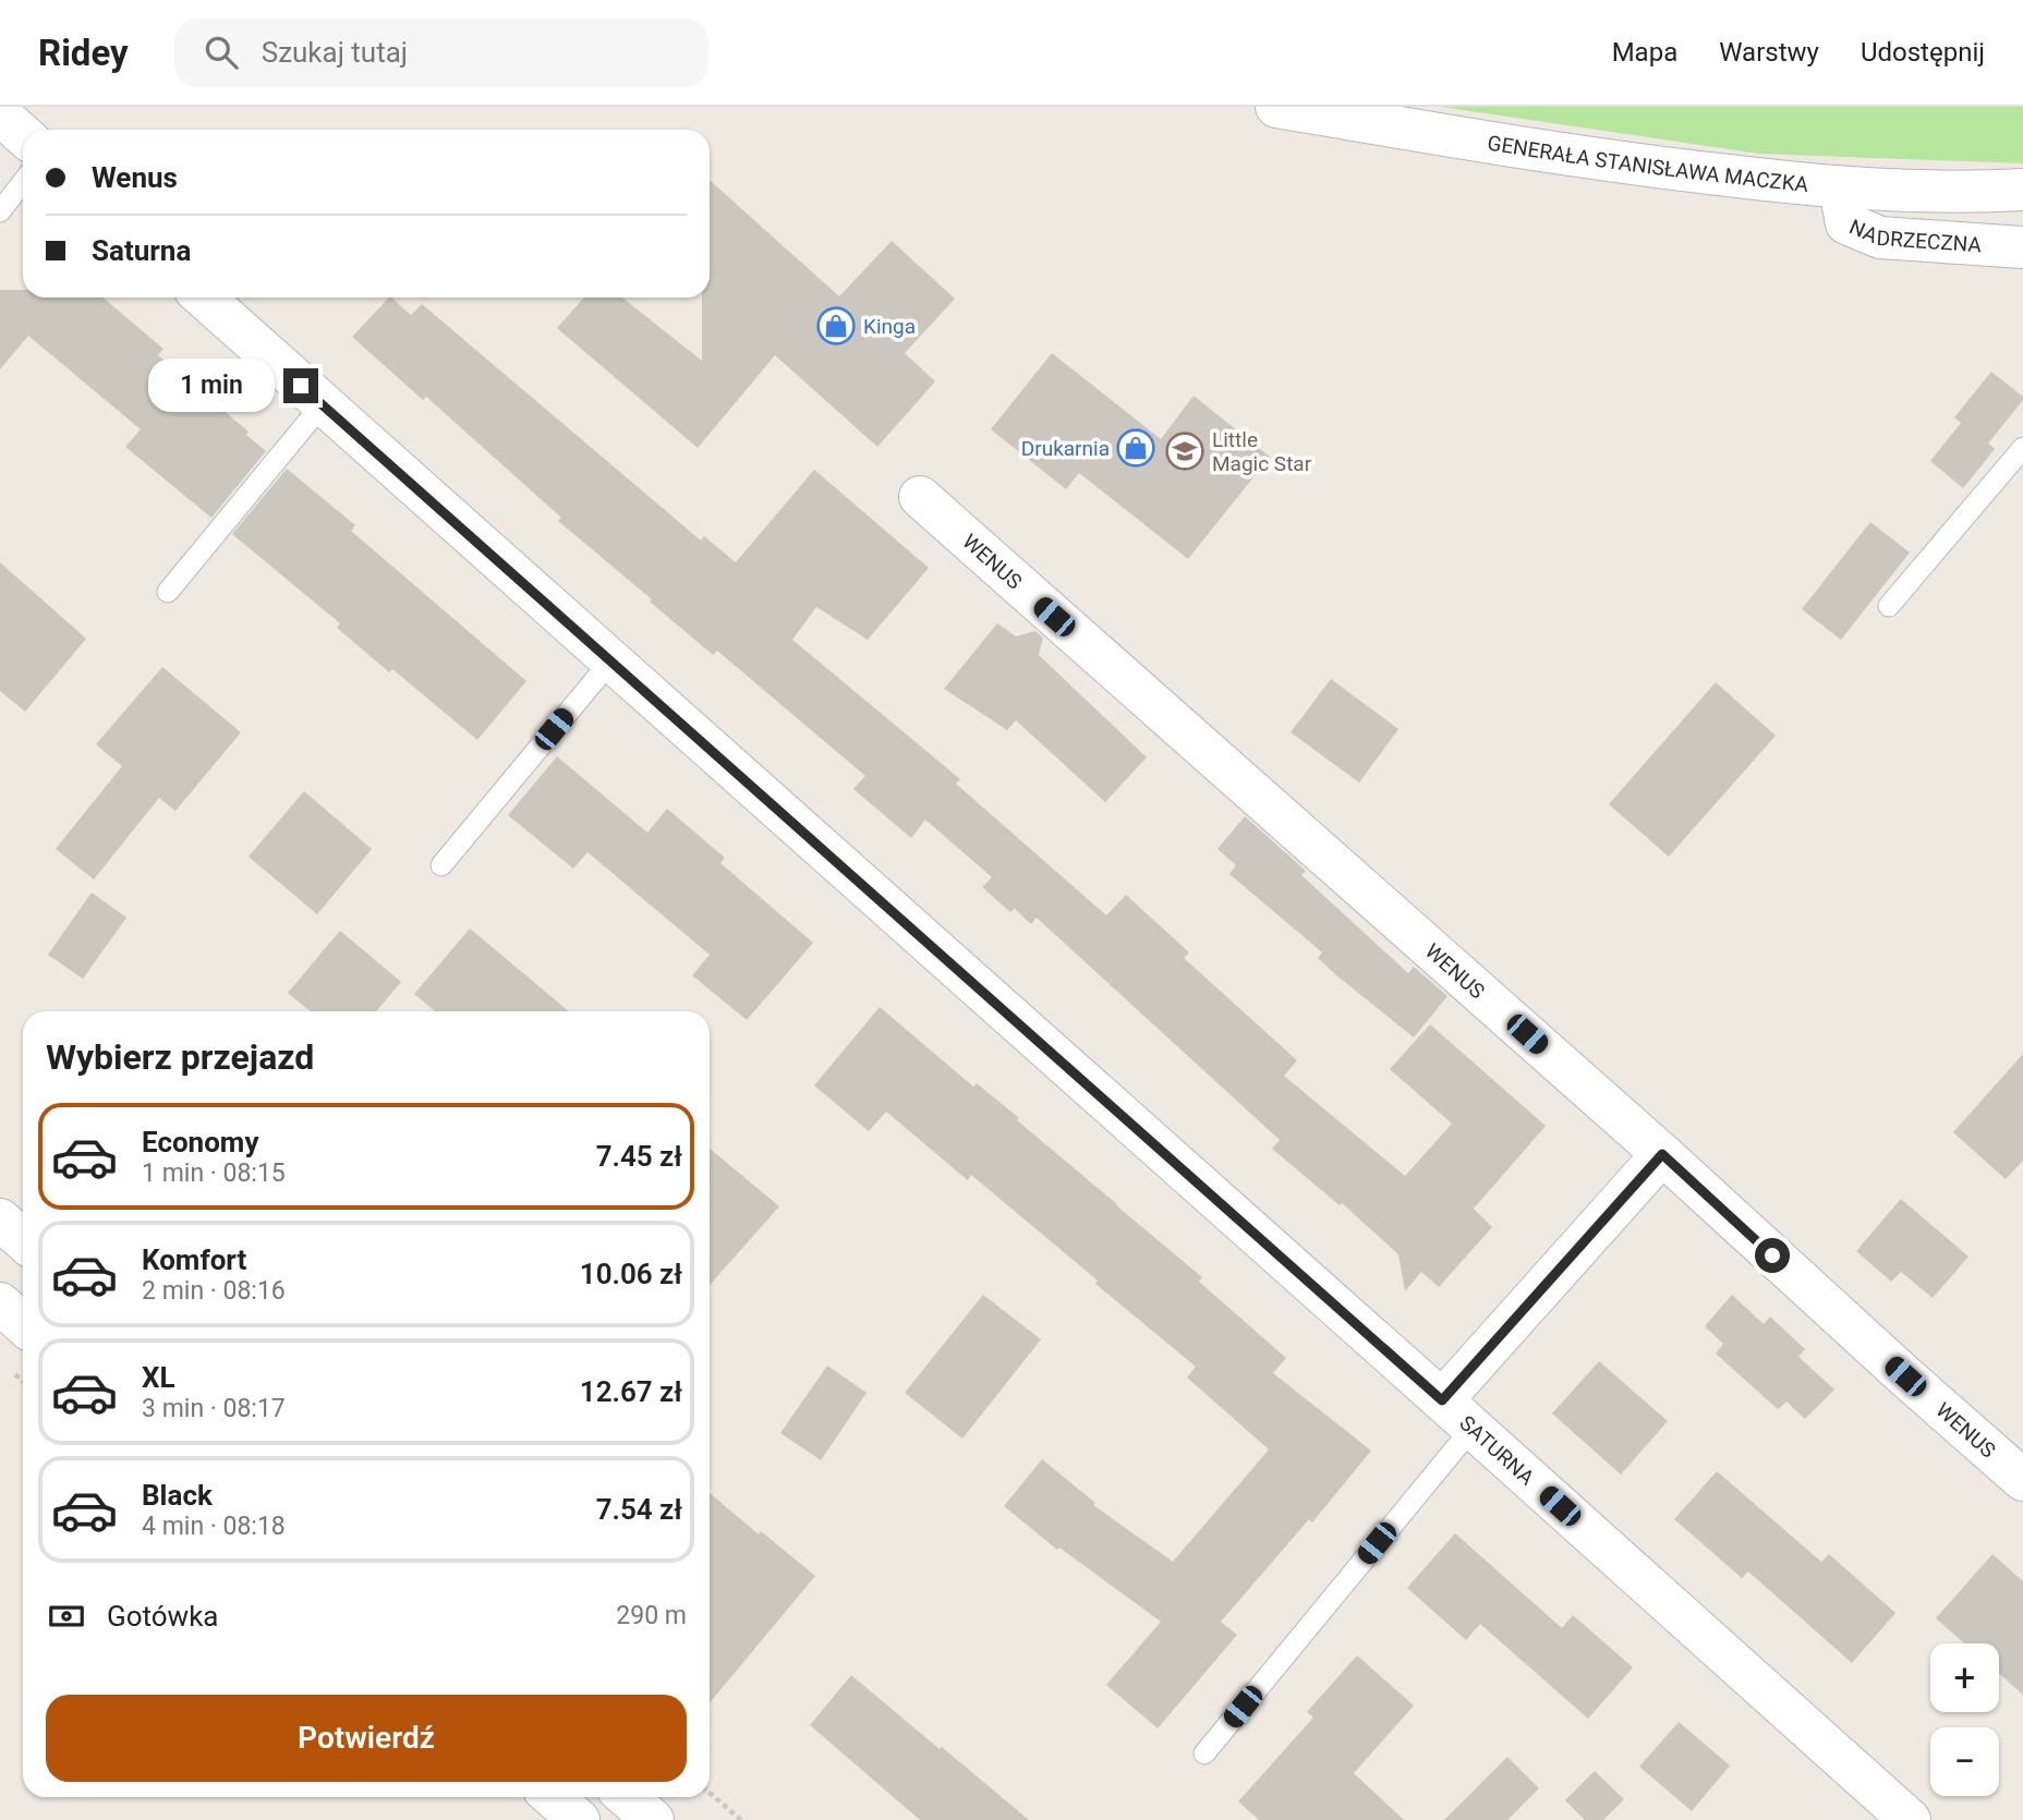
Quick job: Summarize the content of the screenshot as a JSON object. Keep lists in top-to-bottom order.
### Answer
{
  "streets": {
    "street": [
      "GENERAŁA STANISŁAWA MACZKA",
      "NADRZECZNA",
      "WENUS",
      "SATURNA"
    ]
  },
  "crossings": [
    ["GENERAŁA STANISŁAWA MACZKA", "NADRZECZNA"]
  ],
  "places": {
    "shop": ["Kinga", "Drukarnia"],
    "school or university": ["Little Magic Star"]
  },
  "page": {
    "header": "Ridey",
    "search": "Szukaj tutaj",
    "nav": ["Mapa", "Warstwy", "Udostępnij"],
    "banner": ["Wenus", "Saturna"],
    "bubble": "1 min",
    "heading": "Wybierz przejazd",
    "list": [
      {
        "name": "Economy",
        "note": "1 min · 08:15",
        "value": "7.45 zł"
      },
      {
        "name": "Komfort",
        "note": "2 min · 08:16",
        "value": "10.06 zł"
      },
      {
        "name": "XL",
        "note": "3 min · 08:17",
        "value": "12.67 zł"
      },
      {
        "name": "Black",
        "note": "4 min · 08:18",
        "value": "7.54 zł"
      }
    ],
    "pay": ["Gotówka", "290 m"],
    "map_buttons": ["+", "−"],
    "buttons": "Potwierdź"
  }
}
